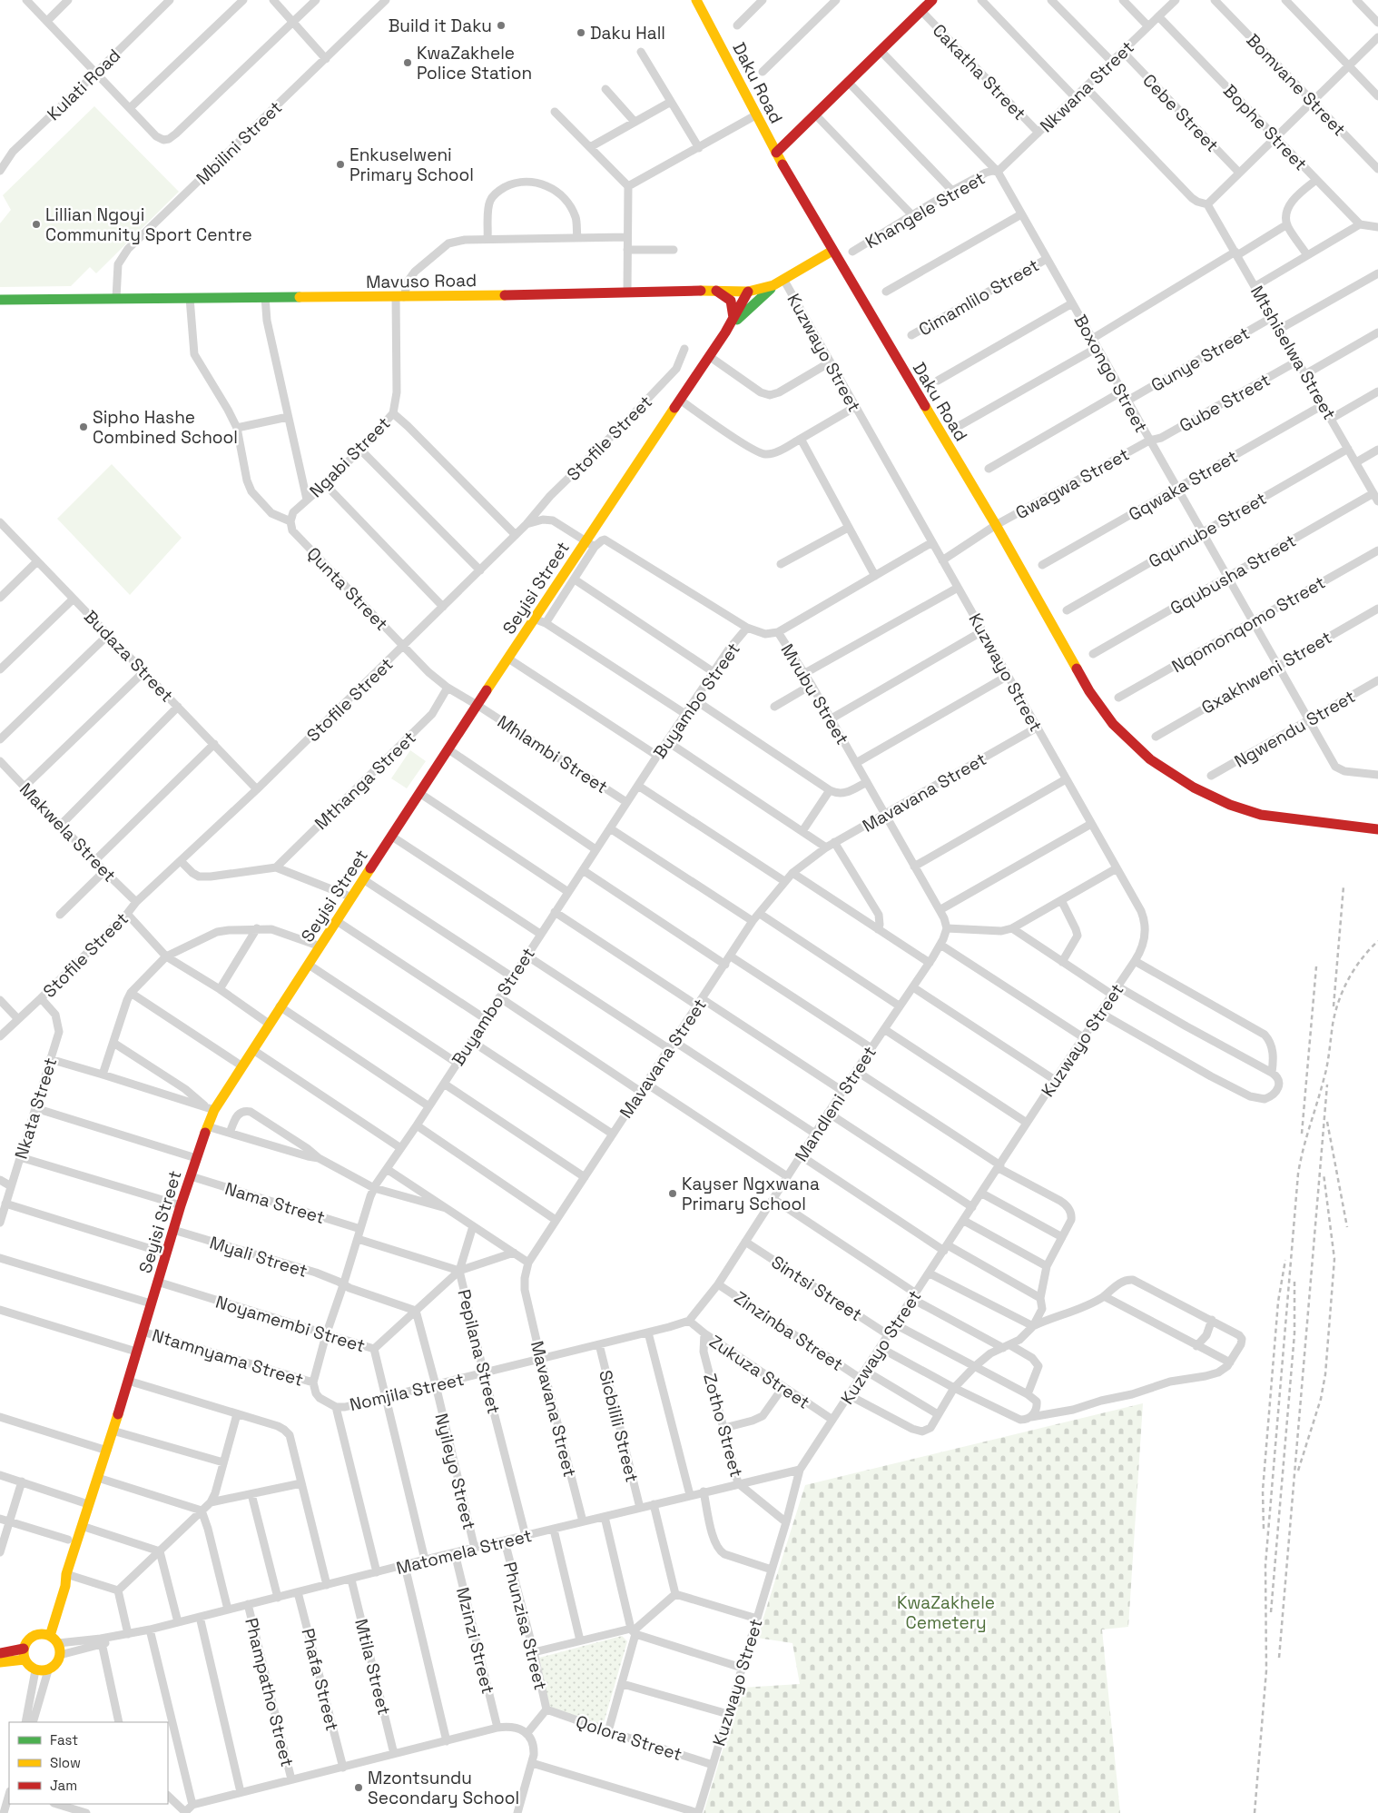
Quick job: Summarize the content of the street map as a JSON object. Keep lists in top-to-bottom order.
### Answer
{
  "streets": {
    "street": [
      "Cakatha Street",
      "Daku Road",
      "Kulati Road",
      "Bomvane Street",
      "Nkwana Street",
      "Cebe Street",
      "Bophe Street",
      "Mbilini Street",
      "Khangele Street",
      "Mavuso Road",
      "Cimamlilo Street",
      "Kuzwayo Street",
      "Mtshiselwa Street",
      "Gunye Street",
      "Boxongo Street",
      "Gube Street",
      "Stofile Street",
      "Ngabi Street",
      "Gwagwa Street",
      "Gqwaka Street",
      "Gqunube Street",
      "Gqubusha Street",
      "Seyisi Street",
      "Qunta Street",
      "Nqomonqomo Street",
      "Budaza Street",
      "Gxakhweni Street",
      "Mvubu Street",
      "Buyambo Street",
      "Ngwendu Street",
      "Mhlambi Street",
      "Mthanga Street",
      "Mavavana Street",
      "Makwela Street",
      "Mandleni Street",
      "Nkata Street",
      "Nama Street",
      "Myali Street",
      "Sintsi Street",
      "Noyamembi Street",
      "Zinzinba Street",
      "Pepilana Street",
      "Ntamnyama Street",
      "Zukuza Street",
      "Nomjila Street",
      "Zotho Street",
      "Sicbilili Street",
      "Nyileyo Street",
      "Matomela Street",
      "Phunzisa Street",
      "Mzinzi Street",
      "Mtila Street",
      "Phafa Street",
      "Phampatho Street",
      "Qolora Street"
    ]
  },
  "crossings": [
    ["Cakatha Street", "Nkwana Street"],
    ["Daku Road", "Mavuso Road"],
    ["Daku Road", "Gwagwa Street"],
    ["Nkwana Street", "Cebe Street"],
    ["Nkwana Street", "Bophe Street"],
    ["Nkwana Street", "Khangele Street"],
    ["Nkwana Street", "Boxongo Street"],
    ["Mbilini Street", "Mavuso Road"],
    ["Khangele Street", "Boxongo Street"],
    ["Mavuso Road", "Kuzwayo Street"],
    ["Mavuso Road", "Ngabi Street"],
    ["Mavuso Road", "Seyisi Street"],
    ["Cimamlilo Street", "Boxongo Street"],
    ["Kuzwayo Street", "Gwagwa Street"],
    ["Kuzwayo Street", "Mavavana Street"],
    ["Kuzwayo Street", "Sintsi Street"],
    ["Kuzwayo Street", "Zinzinba Street"],
    ["Kuzwayo Street", "Zukuza Street"],
    ["Kuzwayo Street", "Zotho Street"],
    ["Kuzwayo Street", "Matomela Street"],
    ["Kuzwayo Street", "Qolora Street"],
    ["Mtshiselwa Street", "Gunye Street"],
    ["Mtshiselwa Street", "Gube Street"],
    ["Mtshiselwa Street", "Gqwaka Street"],
    ["Mtshiselwa Street", "Gqunube Street"],
    ["Mtshiselwa Street", "Gqubusha Street"],
    ["Gunye Street", "Boxongo Street"],
    ["Boxongo Street", "Gube Street"],
    ["Boxongo Street", "Gwagwa Street"],
    ["Boxongo Street", "Gqwaka Street"],
    ["Boxongo Street", "Gqunube Street"],
    ["Boxongo Street", "Gqubusha Street"],
    ["Boxongo Street", "Nqomonqomo Street"],
    ["Boxongo Street", "Gxakhweni Street"],
    ["Boxongo Street", "Ngwendu Street"],
    ["Gube Street", "Gwagwa Street"],
    ["Stofile Street", "Qunta Street"],
    ["Stofile Street", "Budaza Street"],
    ["Stofile Street", "Makwela Street"],
    ["Stofile Street", "Nkata Street"],
    ["Ngabi Street", "Qunta Street"],
    ["Seyisi Street", "Mhlambi Street"],
    ["Seyisi Street", "Nama Street"],
    ["Seyisi Street", "Myali Street"],
    ["Seyisi Street", "Noyamembi Street"],
    ["Seyisi Street", "Ntamnyama Street"],
    ["Seyisi Street", "Matomela Street"],
    ["Qunta Street", "Mhlambi Street"],
    ["Qunta Street", "Mthanga Street"],
    ["Mvubu Street", "Buyambo Street"],
    ["Mvubu Street", "Mavavana Street"],
    ["Mvubu Street", "Mandleni Street"],
    ["Buyambo Street", "Mhlambi Street"],
    ["Buyambo Street", "Nama Street"],
    ["Buyambo Street", "Myali Street"],
    ["Buyambo Street", "Noyamembi Street"],
    ["Buyambo Street", "Pepilana Street"],
    ["Buyambo Street", "Ntamnyama Street"],
    ["Mhlambi Street", "Mthanga Street"],
    ["Mavavana Street", "Nomjila Street"],
    ["Mavavana Street", "Matomela Street"],
    ["Mandleni Street", "Sintsi Street"],
    ["Mandleni Street", "Zinzinba Street"],
    ["Mandleni Street", "Zukuza Street"],
    ["Mandleni Street", "Nomjila Street"],
    ["Noyamembi Street", "Nomjila Street"],
    ["Noyamembi Street", "Matomela Street"],
    ["Pepilana Street", "Nomjila Street"],
    ["Pepilana Street", "Matomela Street"],
    ["Zukuza Street", "Nomjila Street"],
    ["Zukuza Street", "Zotho Street"],
    ["Nomjila Street", "Sicbilili Street"],
    ["Nomjila Street", "Nyileyo Street"],
    ["Zotho Street", "Matomela Street"],
    ["Sicbilili Street", "Matomela Street"],
    ["Nyileyo Street", "Matomela Street"],
    ["Matomela Street", "Phunzisa Street"],
    ["Matomela Street", "Mzinzi Street"],
    ["Matomela Street", "Mtila Street"],
    ["Matomela Street", "Phafa Street"],
    ["Matomela Street", "Phampatho Street"],
    ["Phunzisa Street", "Qolora Street"]
  ],
  "parks": ["KwaZakhele Cemetery"],
  "places": [
    "Build it Daku",
    "Daku Hall",
    "KwaZakhele Police Station",
    "Enkuselweni Primary School",
    "Lillian Ngoyi Community Sport Centre",
    "Sipho Hashe Combined School",
    "Kayser Ngxwana Primary School",
    "Mzontsundu Secondary School"
  ],
  "legend": ["Fast", "Slow", "Jam"]
}
